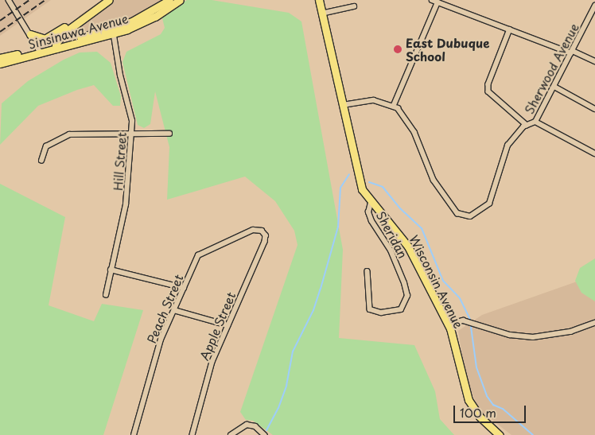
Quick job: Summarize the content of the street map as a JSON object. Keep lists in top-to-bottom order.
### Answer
{
  "streets": {
    "main road": ["Sinsinawa Avenue", "Wisconsin Avenue"],
    "street": [
      "Sherwood Avenue",
      "Hill Street",
      "Sheridan",
      "Peach Street",
      "Apple Street"
    ]
  },
  "crossings": [
    ["Sinsinawa Avenue", "Hill Street"],
    ["Sheridan", "Wisconsin Avenue"],
    ["Peach Street", "Apple Street"]
  ],
  "places": ["East Dubuque School"],
  "scale_bar": "100 m"
}
